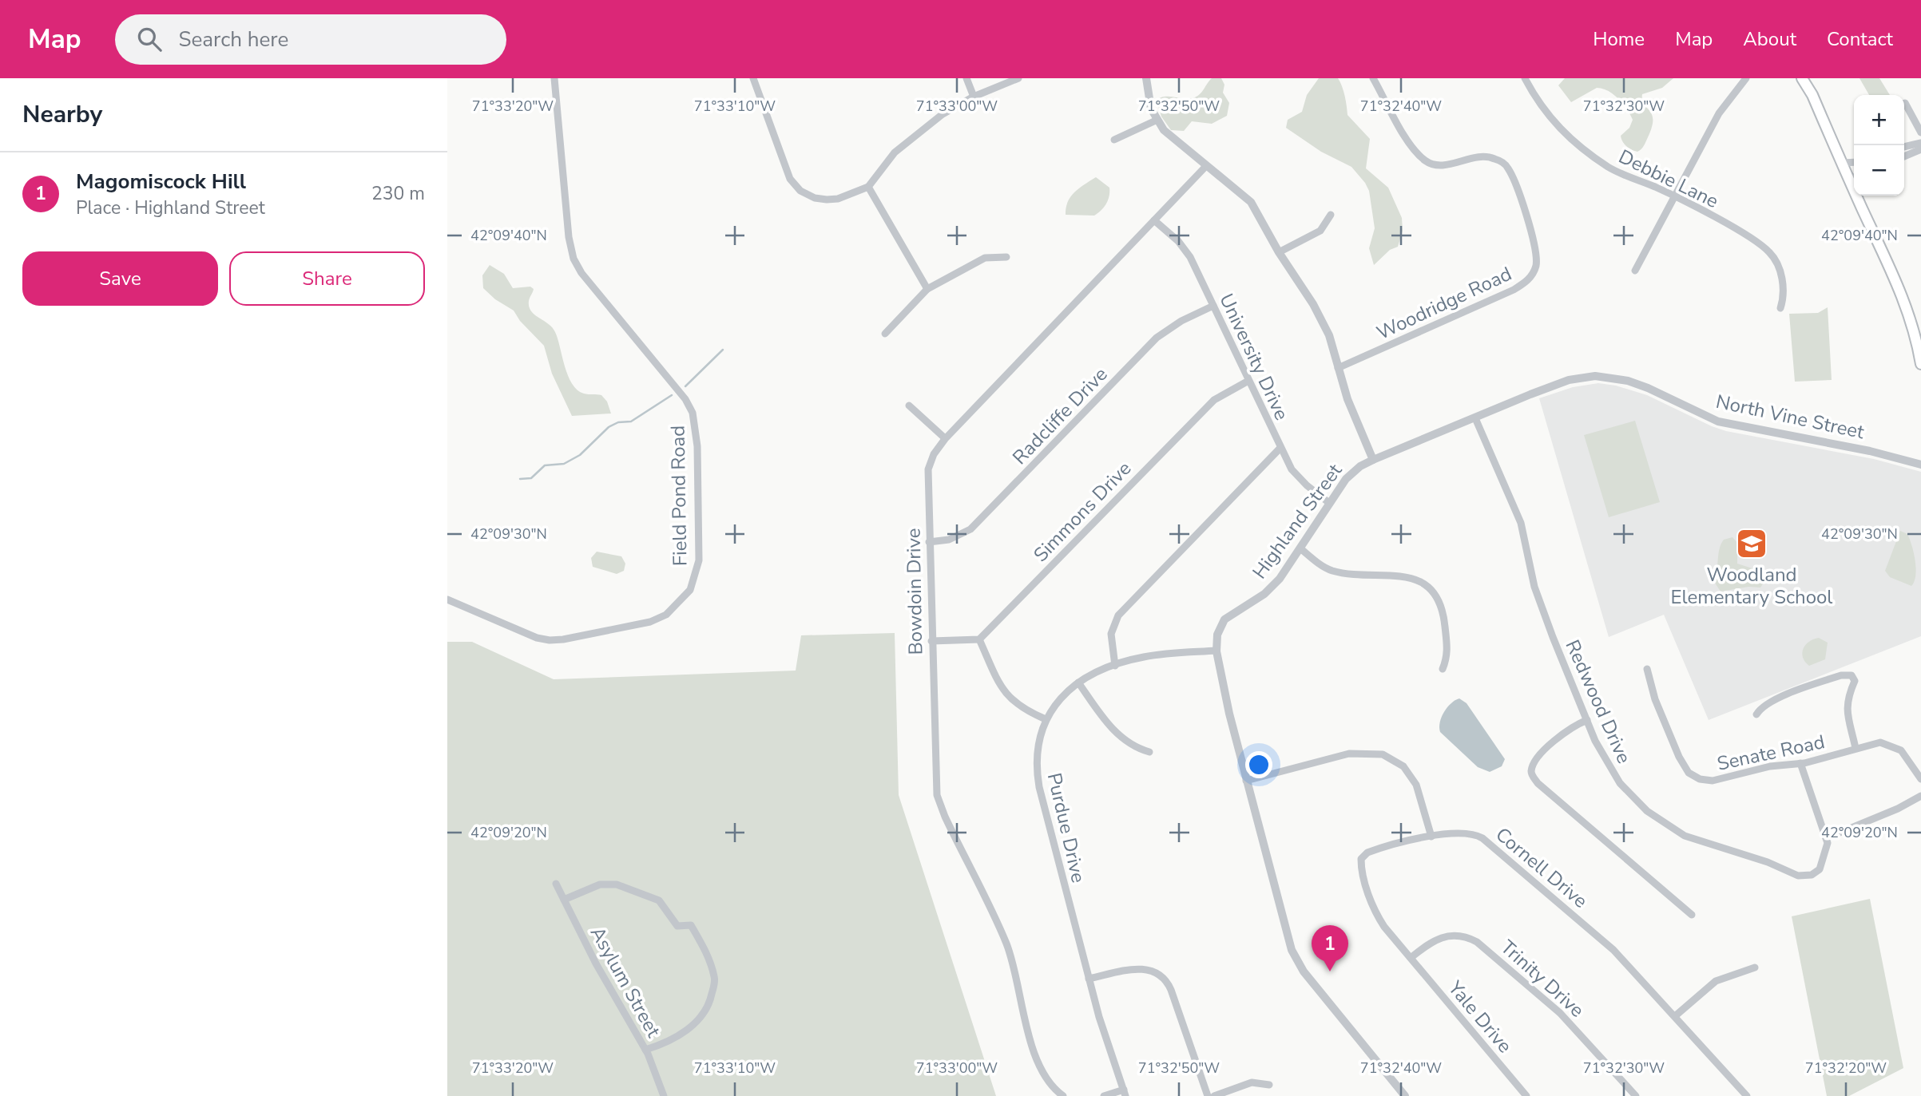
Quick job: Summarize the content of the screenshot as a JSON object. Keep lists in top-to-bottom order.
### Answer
{
  "streets": {
    "street": [
      "Debbie Lane",
      "Woodridge Road",
      "University Drive",
      "Radcliffe Drive",
      "North Vine Street",
      "Field Pond Road",
      "Simmons Drive",
      "Highland Street",
      "Bowdoin Drive",
      "Redwood Drive",
      "Senate Road",
      "Purdue Drive",
      "Cornell Drive",
      "Trinity Drive",
      "Asylum Street",
      "Yale Drive"
    ]
  },
  "crossings": [
    ["University Drive", "Radcliffe Drive"],
    ["University Drive", "Simmons Drive"],
    ["University Drive", "Highland Street"],
    ["University Drive", "Bowdoin Drive"],
    ["Radcliffe Drive", "Bowdoin Drive"],
    ["North Vine Street", "Highland Street"],
    ["North Vine Street", "Redwood Drive"],
    ["Highland Street", "Purdue Drive"],
    ["Cornell Drive", "Trinity Drive"],
    ["Cornell Drive", "Yale Drive"],
    ["Trinity Drive", "Yale Drive"]
  ],
  "places": {
    "school or university": ["Woodland Elementary School"]
  },
  "page": {
    "header": "Map",
    "search": "Search here",
    "nav": [
      "Home",
      "Map",
      "About",
      "Contact"
    ],
    "heading": "Nearby",
    "map_buttons": ["+", "−"],
    "list": [
      {
        "mark": "1",
        "name": "Magomiscock Hill",
        "note": "Place · Highland Street",
        "value": "230 m"
      }
    ],
    "buttons": ["Save", "Share"],
    "pins": "1"
  },
  "coordinates": [
    "71°33'20\"W",
    "71°33'10\"W",
    "71°33'00\"W",
    "71°32'50\"W",
    "71°32'40\"W",
    "71°32'30\"W",
    "42°09'40\"N",
    "42°09'30\"N",
    "42°09'20\"N",
    "71°32'20\"W"
  ]
}
